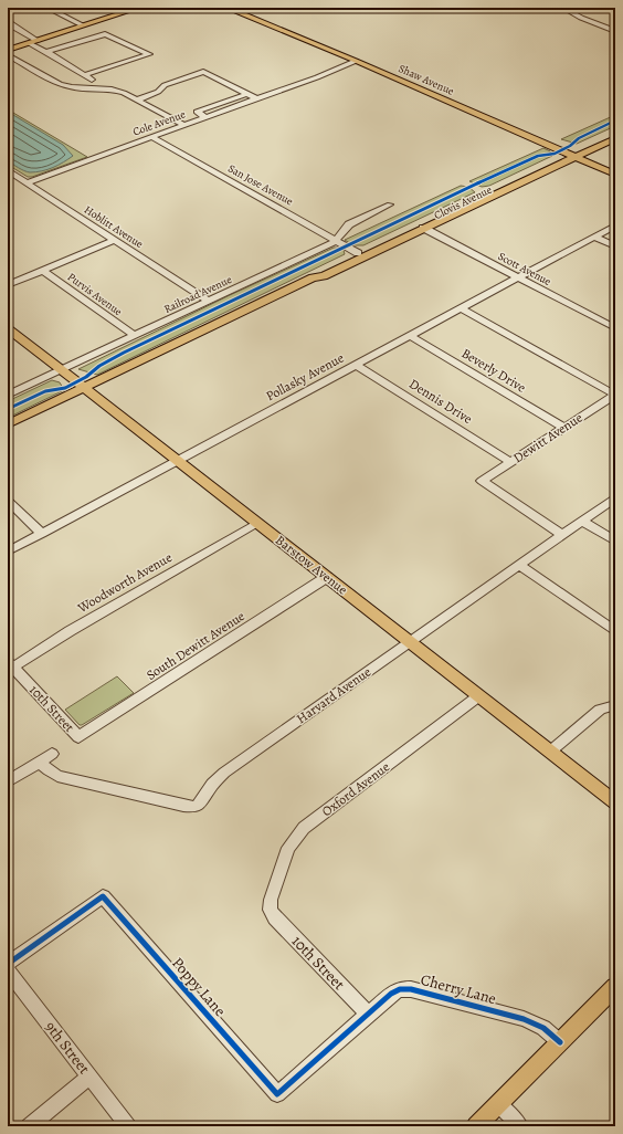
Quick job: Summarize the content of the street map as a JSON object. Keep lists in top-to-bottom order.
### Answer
{
  "streets": {
    "main road": ["Shaw Avenue", "Clovis Avenue", "Barstow Avenue"],
    "street": [
      "Cole Avenue",
      "San Jose Avenue",
      "Hoblitt Avenue",
      "Scott Avenue",
      "Purvis Avenue",
      "Railroad Avenue",
      "Beverly Drive",
      "Pollasky Avenue",
      "Dennis Drive",
      "Dewitt Avenue",
      "Woodworth Avenue",
      "South Dewitt Avenue",
      "Harvard Avenue",
      "10th Street",
      "Oxford Avenue",
      "Poppy Lane",
      "Cherry Lane",
      "9th Street"
    ]
  },
  "crossings": [
    ["Shaw Avenue", "Cole Avenue"],
    ["Shaw Avenue", "Clovis Avenue"],
    ["Cole Avenue", "San Jose Avenue"],
    ["Cole Avenue", "Hoblitt Avenue"],
    ["San Jose Avenue", "Clovis Avenue"],
    ["San Jose Avenue", "Railroad Avenue"],
    ["Clovis Avenue", "Scott Avenue"],
    ["Clovis Avenue", "Barstow Avenue"],
    ["Hoblitt Avenue", "Railroad Avenue"],
    ["Scott Avenue", "Pollasky Avenue"],
    ["Purvis Avenue", "Railroad Avenue"],
    ["Railroad Avenue", "Barstow Avenue"],
    ["Beverly Drive", "Pollasky Avenue"],
    ["Beverly Drive", "Dewitt Avenue"],
    ["Pollasky Avenue", "Dennis Drive"],
    ["Pollasky Avenue", "Barstow Avenue"],
    ["Dennis Drive", "Dewitt Avenue"],
    ["Dewitt Avenue", "Harvard Avenue"],
    ["Barstow Avenue", "Woodworth Avenue"],
    ["Barstow Avenue", "South Dewitt Avenue"],
    ["Barstow Avenue", "Harvard Avenue"],
    ["Barstow Avenue", "Oxford Avenue"],
    ["Woodworth Avenue", "10th Street"],
    ["South Dewitt Avenue", "10th Street"],
    ["10th Street", "Oxford Avenue"],
    ["10th Street", "Cherry Lane"],
    ["Poppy Lane", "Cherry Lane"]
  ]
}
